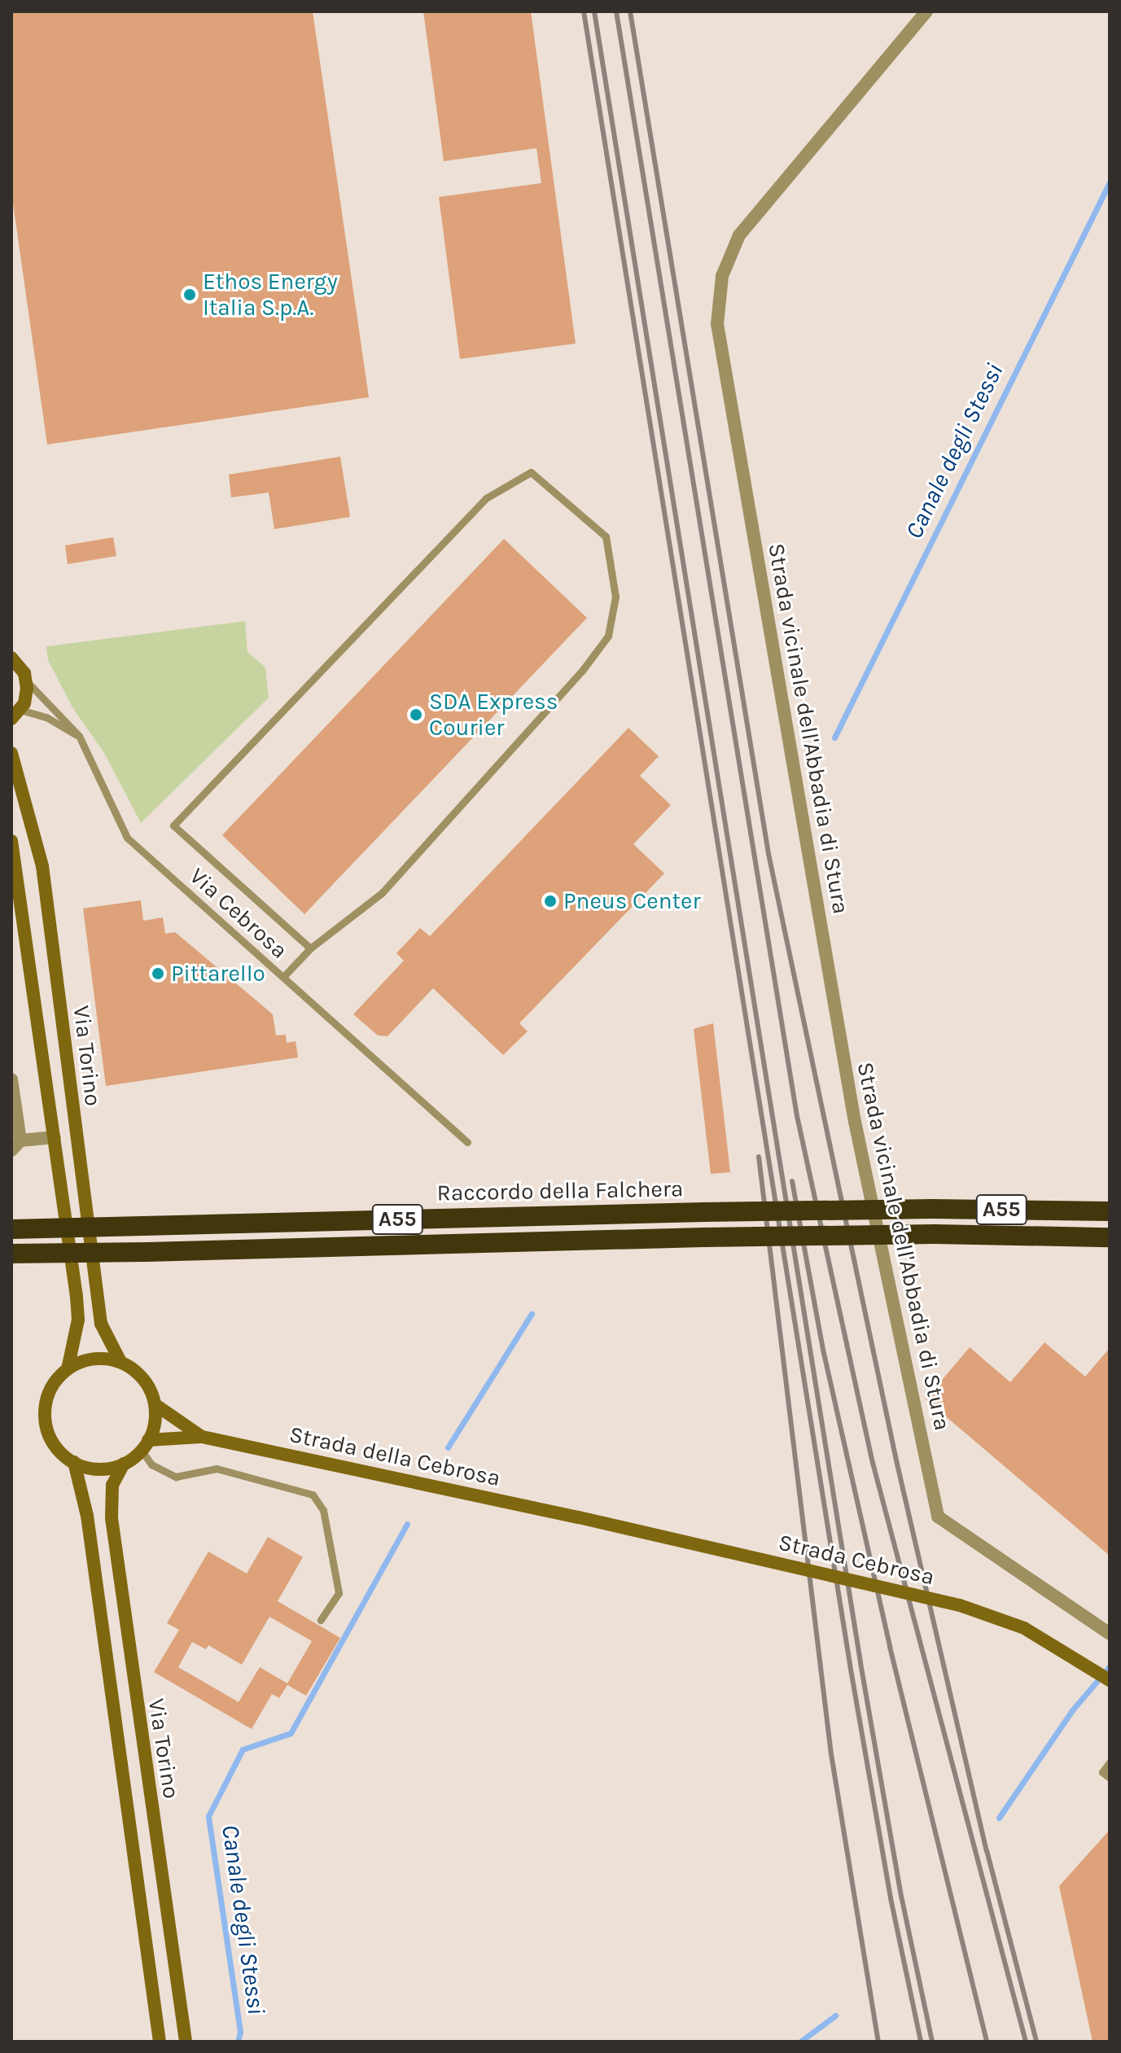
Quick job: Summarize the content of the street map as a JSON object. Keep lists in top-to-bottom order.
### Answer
{
  "streets": {
    "highway": ["Raccordo della Falchera", "A55"],
    "main road": ["Via Torino", "Strada della Cebrosa", "Strada Cebrosa"],
    "street": ["Strada vicinale dell'Abbadia di Stura"],
    "lane": ["Via Cebrosa"]
  },
  "crossings": [
    ["Via Torino", "Strada della Cebrosa"],
    ["Strada della Cebrosa", "Strada Cebrosa"]
  ],
  "water": ["Canale degli Stessi"],
  "places": [
    "Ethos Energy Italia S.p.A.",
    "SDA Express Courier",
    "Pneus Center",
    "Pittarello"
  ]
}
